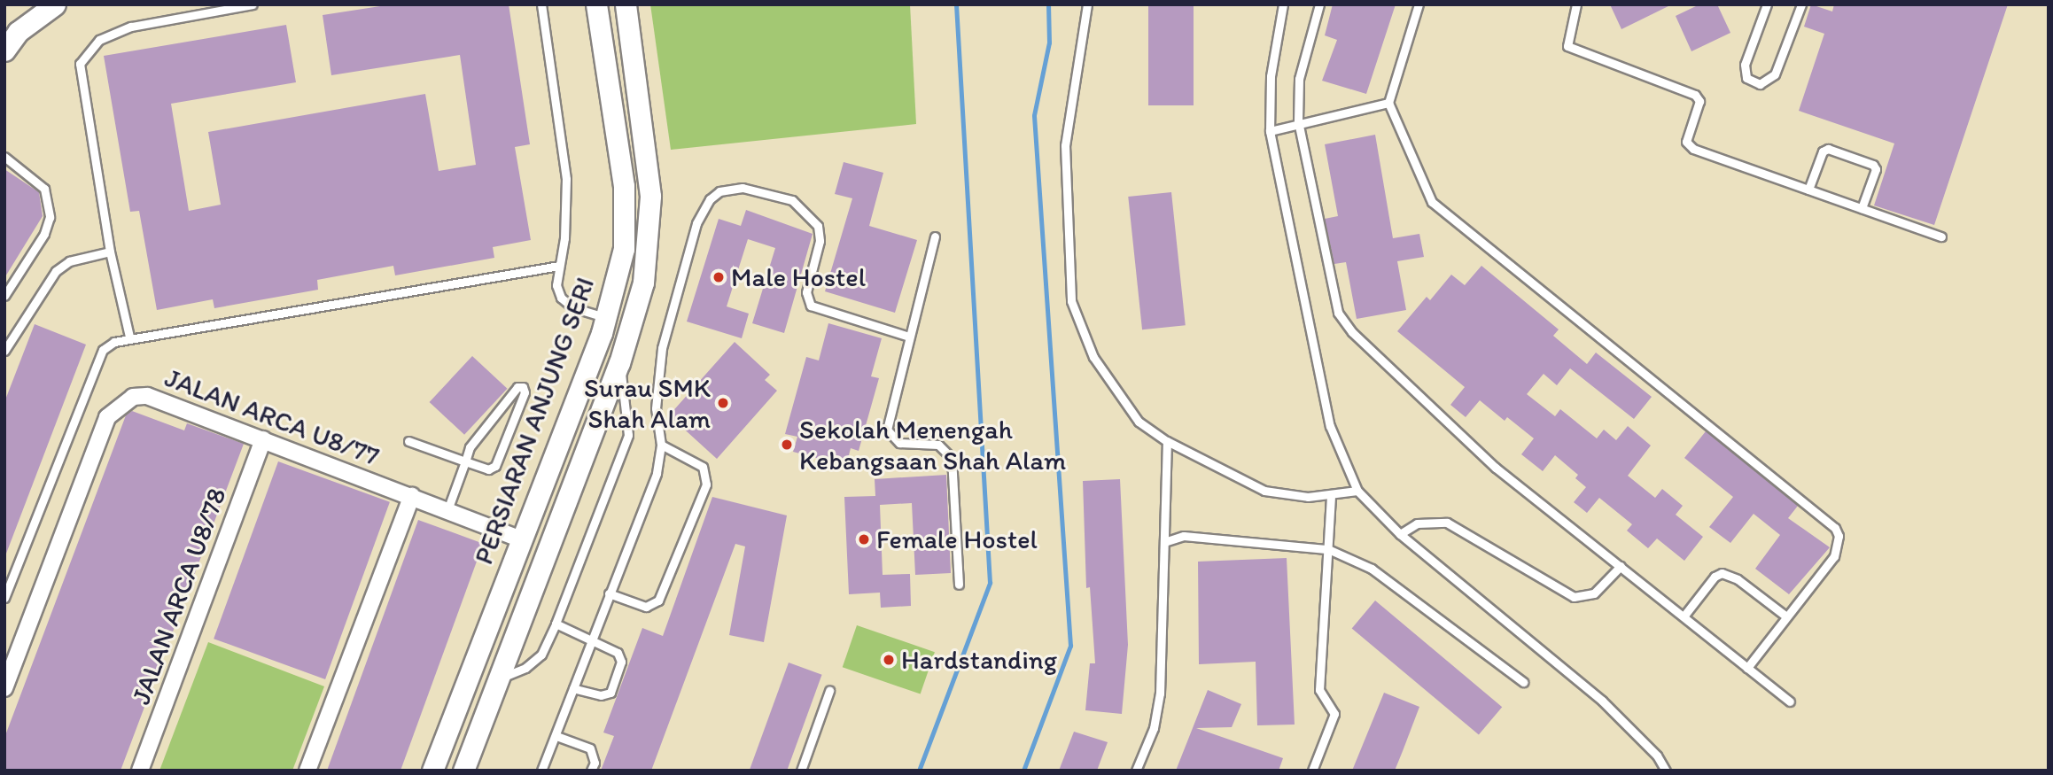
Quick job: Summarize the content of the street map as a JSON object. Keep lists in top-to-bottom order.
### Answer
{
  "streets": {
    "street": ["JALAN ARCA U8/77", "PERSIARAN ANJUNG SERI", "JALAN ARCA U8/78"]
  },
  "crossings": [
    ["JALAN ARCA U8/77", "PERSIARAN ANJUNG SERI"],
    ["JALAN ARCA U8/77", "JALAN ARCA U8/78"]
  ],
  "places": [
    "Male Hostel",
    "Surau SMK Shah Alam",
    "Sekolah Menengah Kebangsaan Shah Alam",
    "Female Hostel",
    "Hardstanding"
  ]
}
